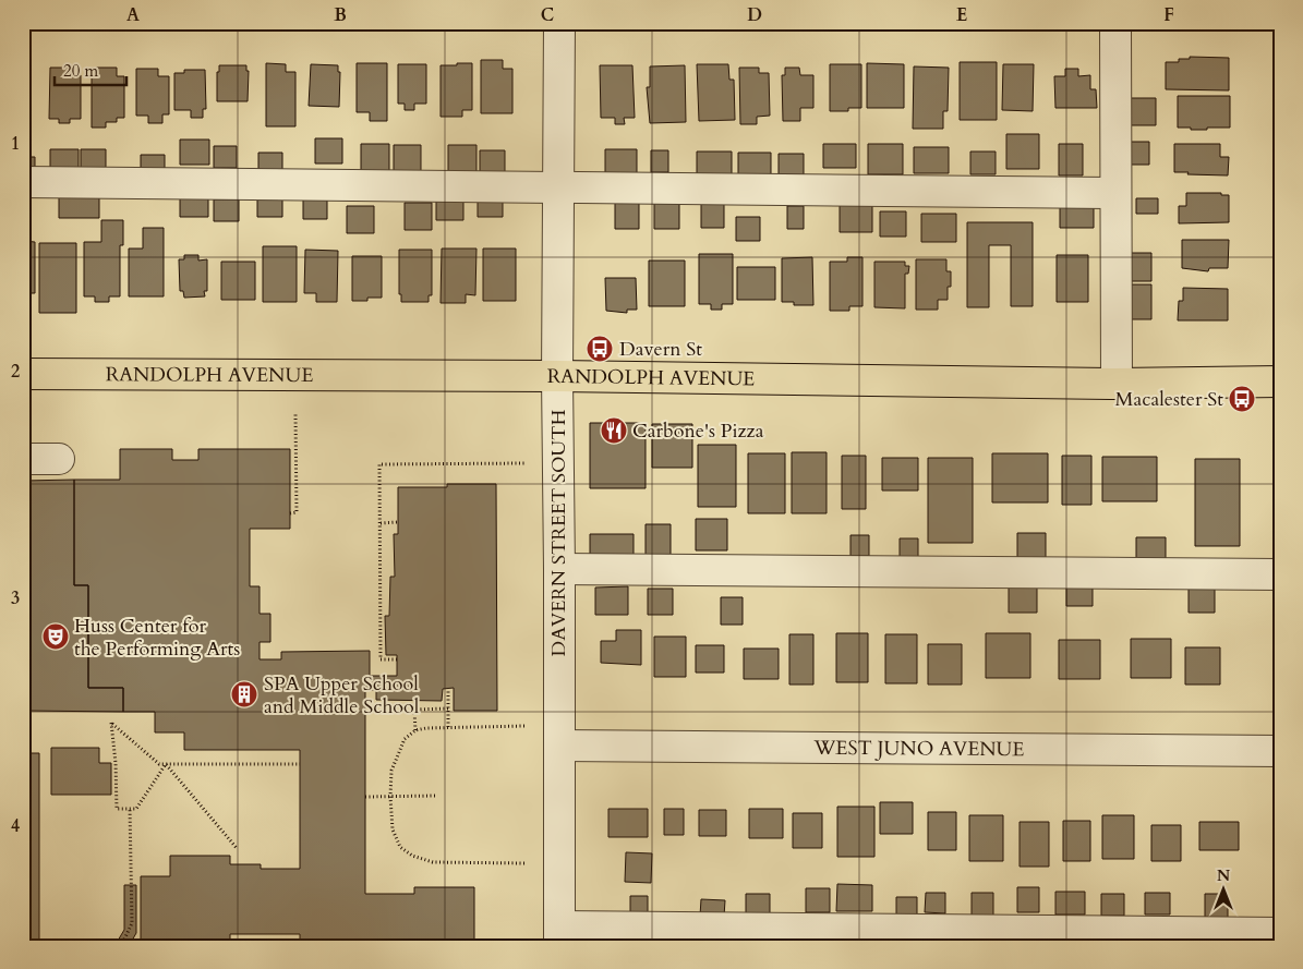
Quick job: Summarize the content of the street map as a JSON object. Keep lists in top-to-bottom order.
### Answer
{
  "streets": {
    "main road": ["RANDOLPH AVENUE"],
    "street": ["DAVERN STREET SOUTH", "WEST JUNO AVENUE"]
  },
  "crossings": [
    ["RANDOLPH AVENUE", "DAVERN STREET SOUTH"],
    ["DAVERN STREET SOUTH", "WEST JUNO AVENUE"]
  ],
  "places": {
    "bus stop": ["Davern St", "Macalester St"],
    "restaurant": ["Carbone's Pizza"],
    "theatre": ["Huss Center for the Performing Arts"],
    "building": ["SPA Upper School and Middle School"]
  },
  "scale_bar": "20 m",
  "north": "top",
  "grid": {
    "columns": [
      "A",
      "B",
      "C",
      "D",
      "E",
      "F"
    ],
    "rows": [
      "1",
      "2",
      "3",
      "4"
    ]
  }
}
